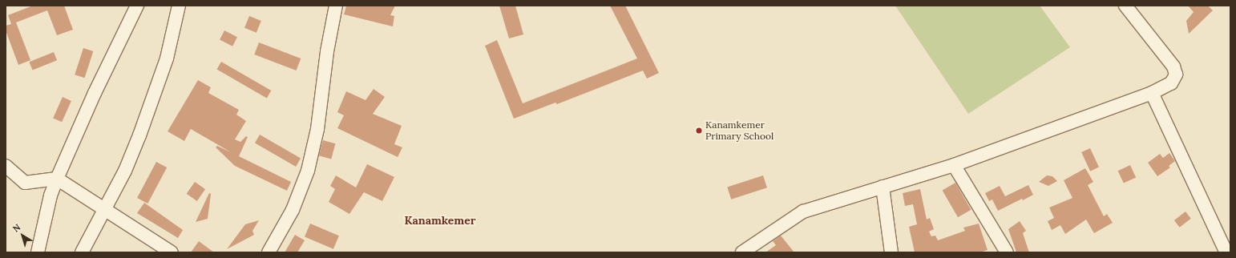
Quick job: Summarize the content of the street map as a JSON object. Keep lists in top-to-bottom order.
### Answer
{
  "districts": ["Kanamkemer"],
  "places": ["Kanamkemer Primary School"],
  "north": "top left"
}
